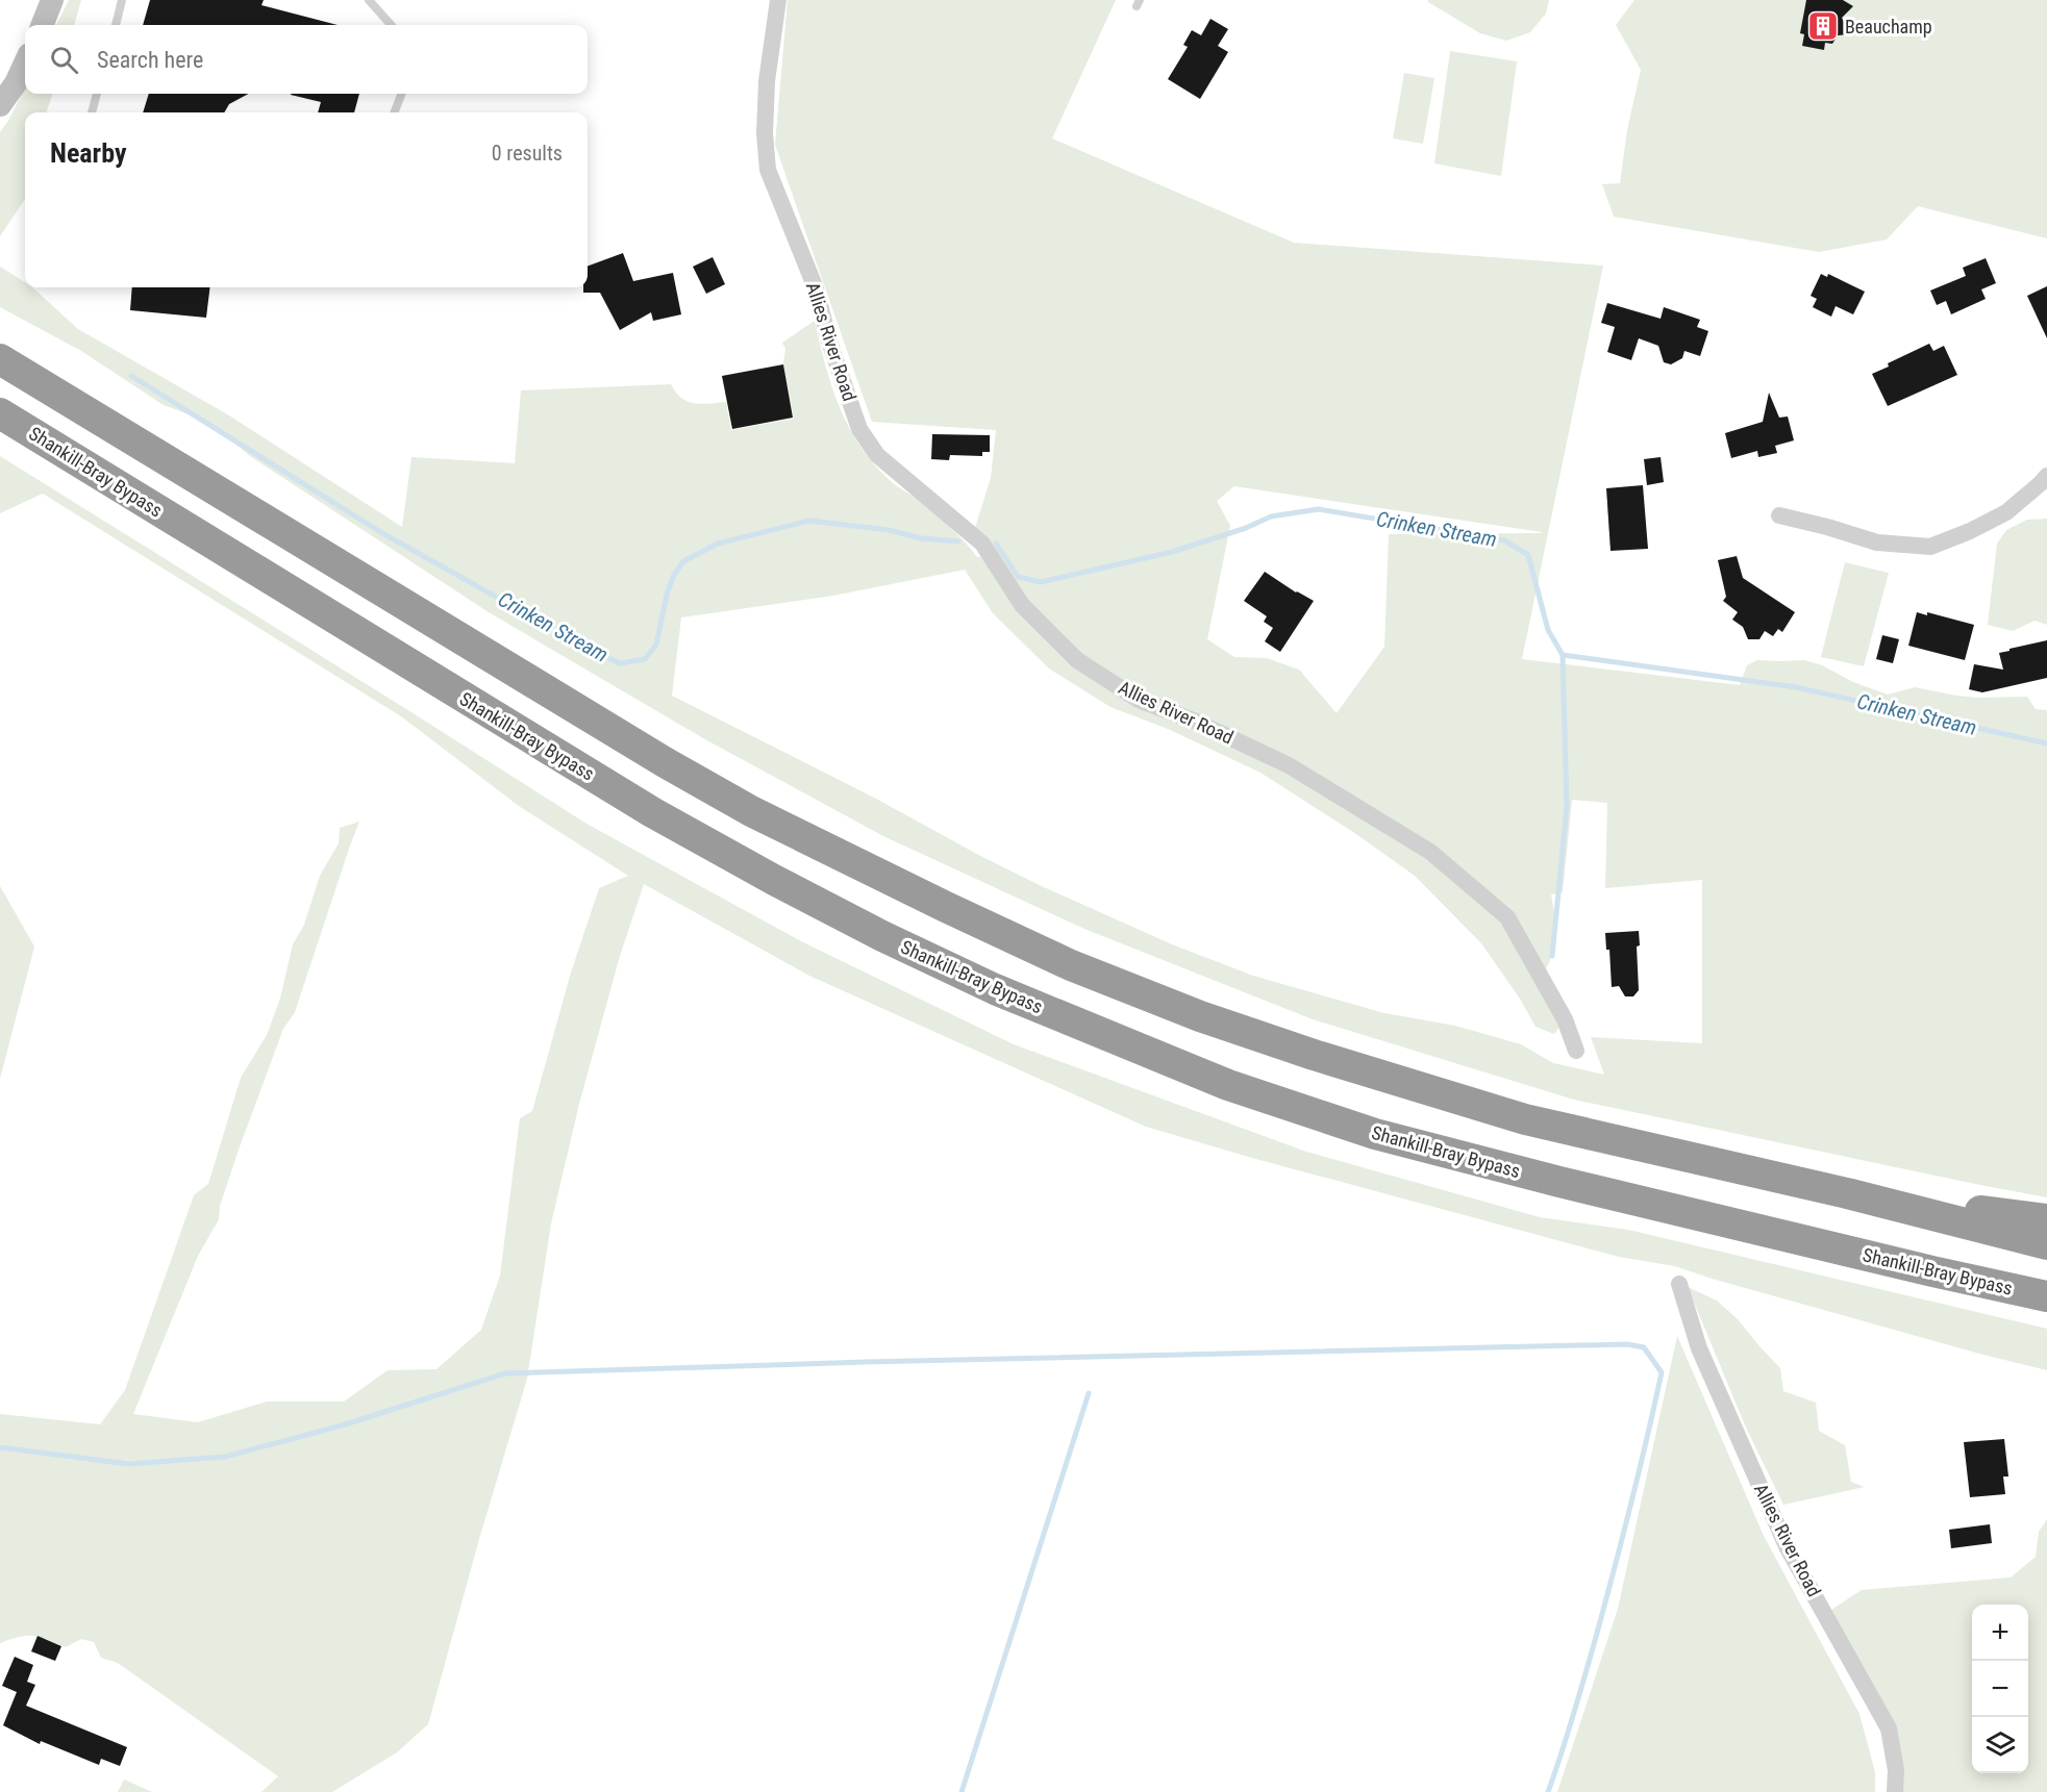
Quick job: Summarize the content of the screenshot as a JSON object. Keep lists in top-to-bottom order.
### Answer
{
  "streets": {
    "highway": ["Shankill-Bray Bypass"],
    "street": ["Allies River Road"]
  },
  "water": ["Crinken Stream"],
  "places": {
    "building": ["Beauchamp"]
  },
  "page": {
    "search": "Search here",
    "heading": ["Nearby", "0 results"],
    "map_buttons": ["+", "−"]
  }
}
